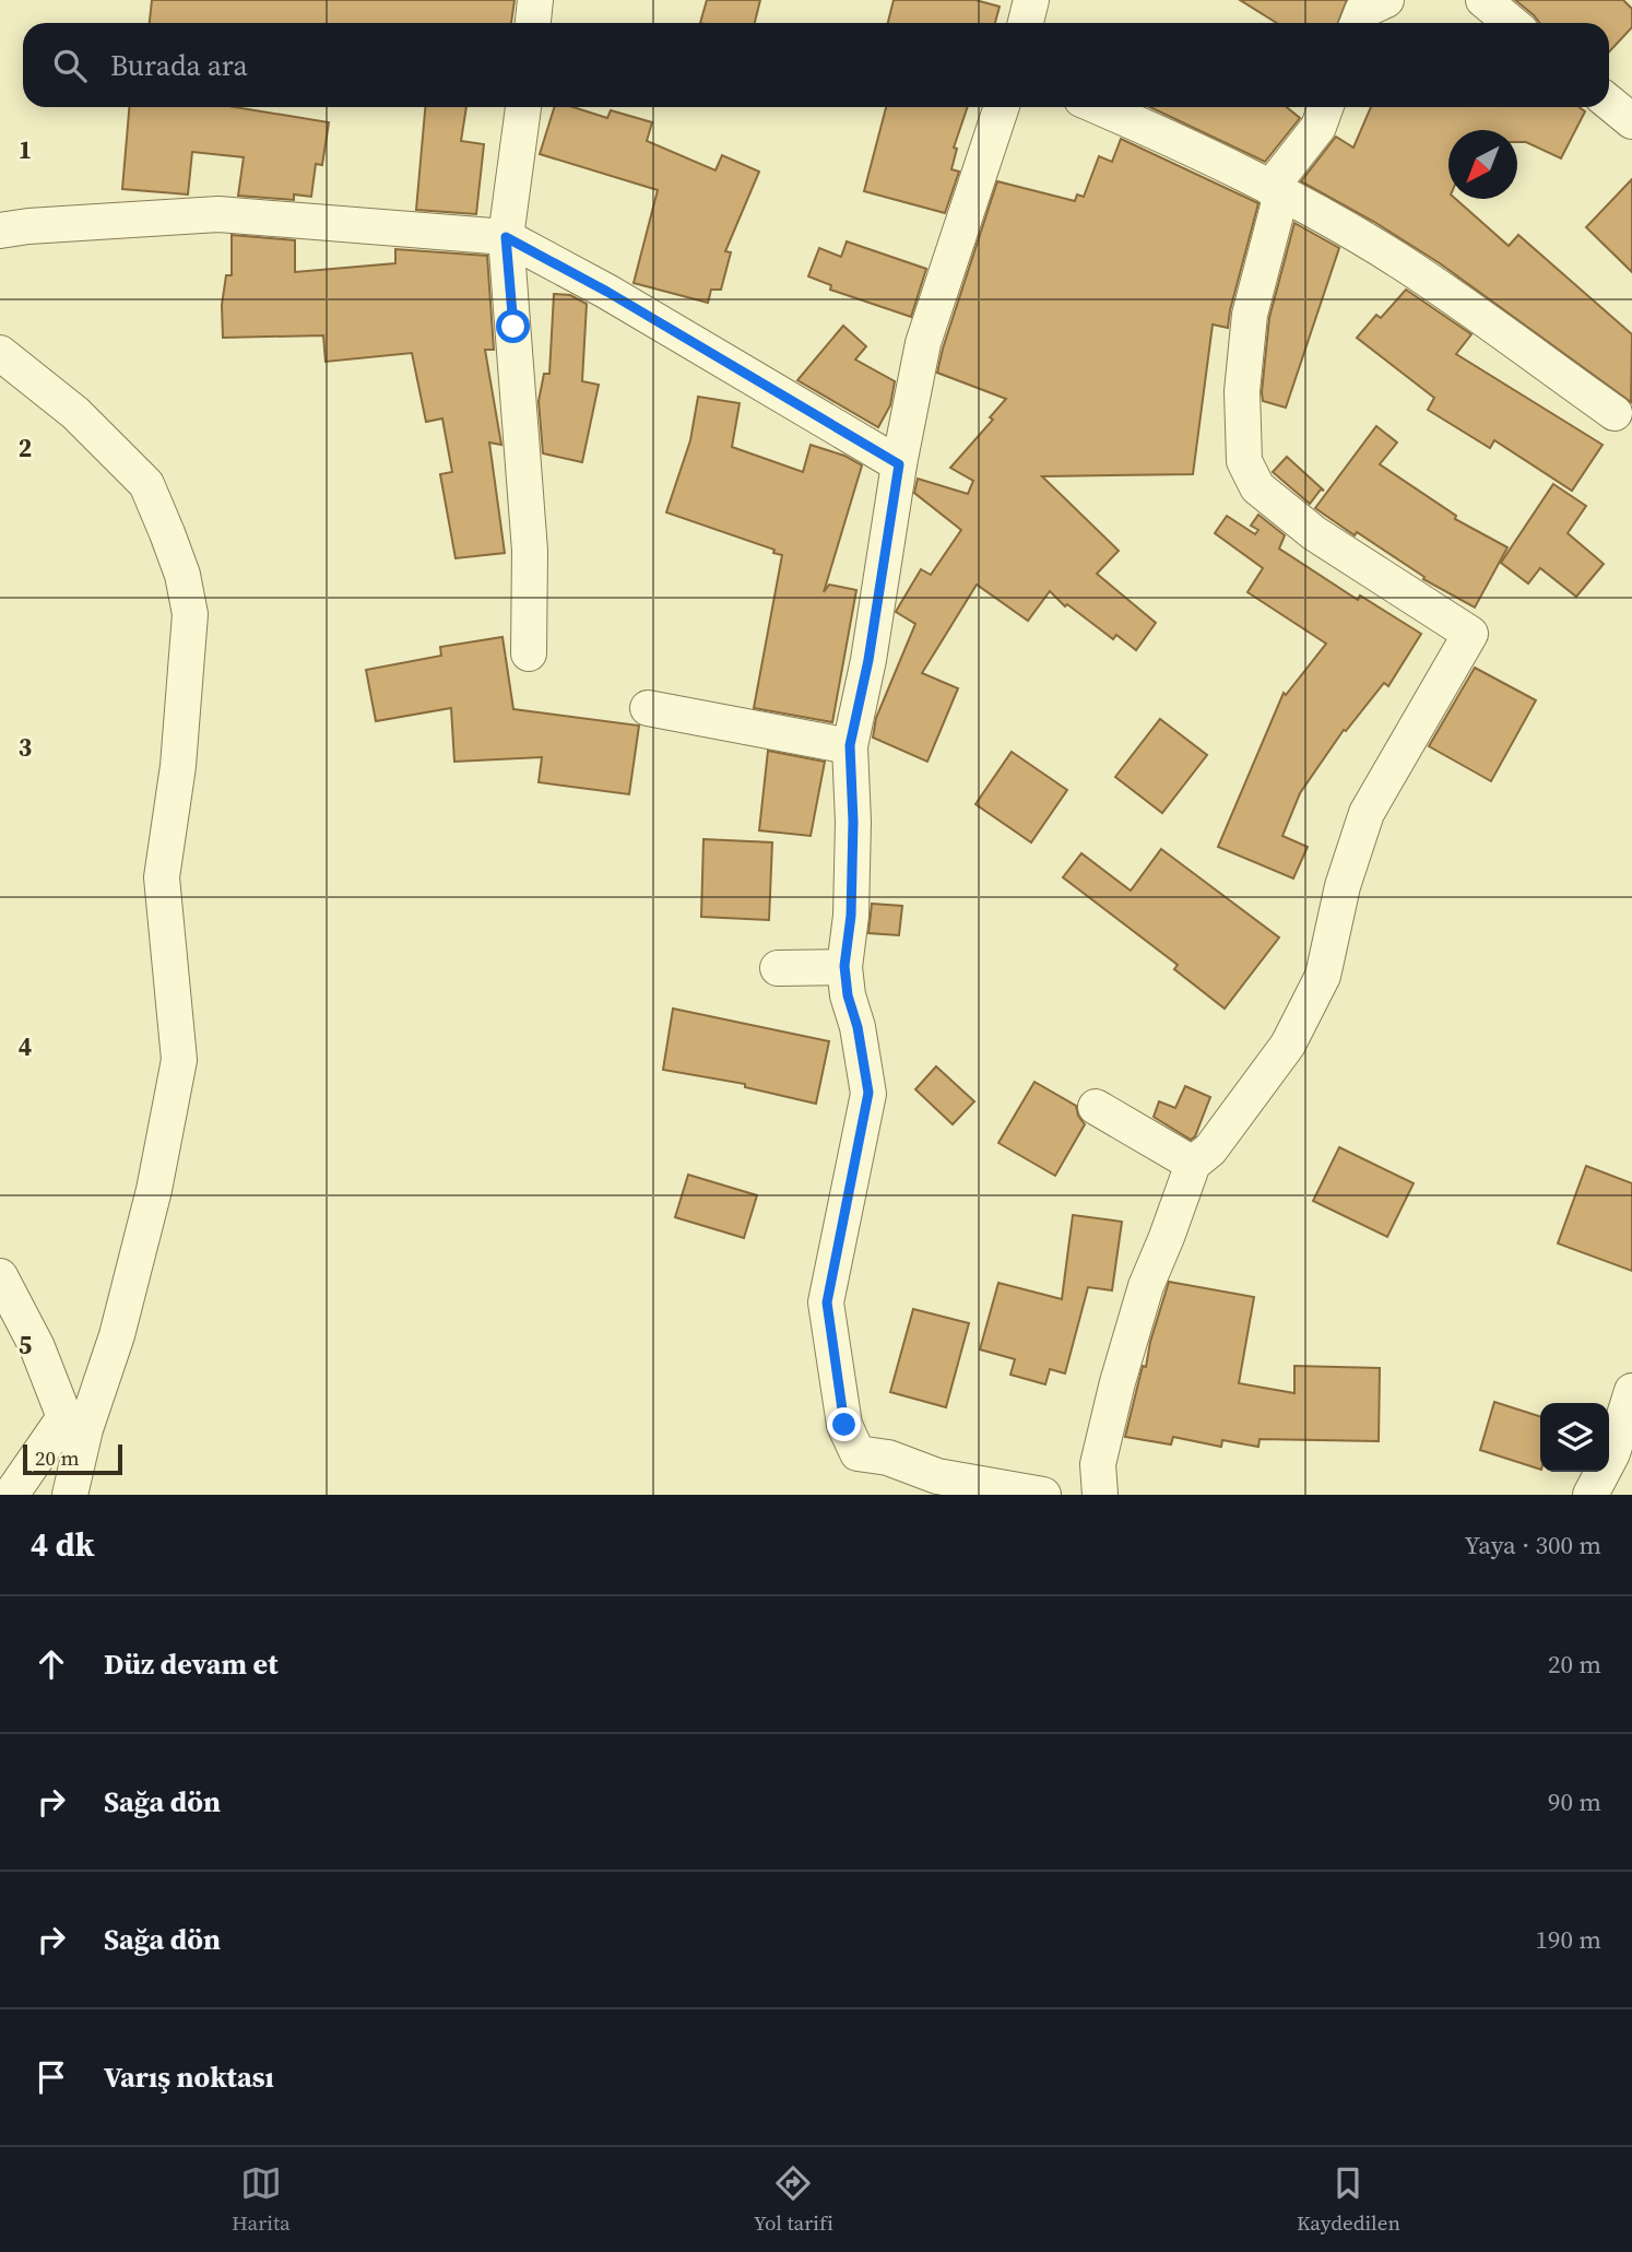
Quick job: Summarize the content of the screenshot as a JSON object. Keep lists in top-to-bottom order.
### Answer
{
  "scale_bar": "20 m",
  "north": "bottom left",
  "page": {
    "search": "Burada ara",
    "scale": "20 m",
    "heading": ["4 dk", "Yaya · 300 m"],
    "list": [
      ["Düz devam et", "20 m"],
      ["Sağa dön", "90 m"],
      ["Sağa dön", "190 m"],
      "Varış noktası"
    ],
    "nav": ["Harita", "Yol tarifi", "Kaydedilen"]
  },
  "grid": {
    "rows": [
      "1",
      "2",
      "3",
      "4",
      "5"
    ]
  }
}
